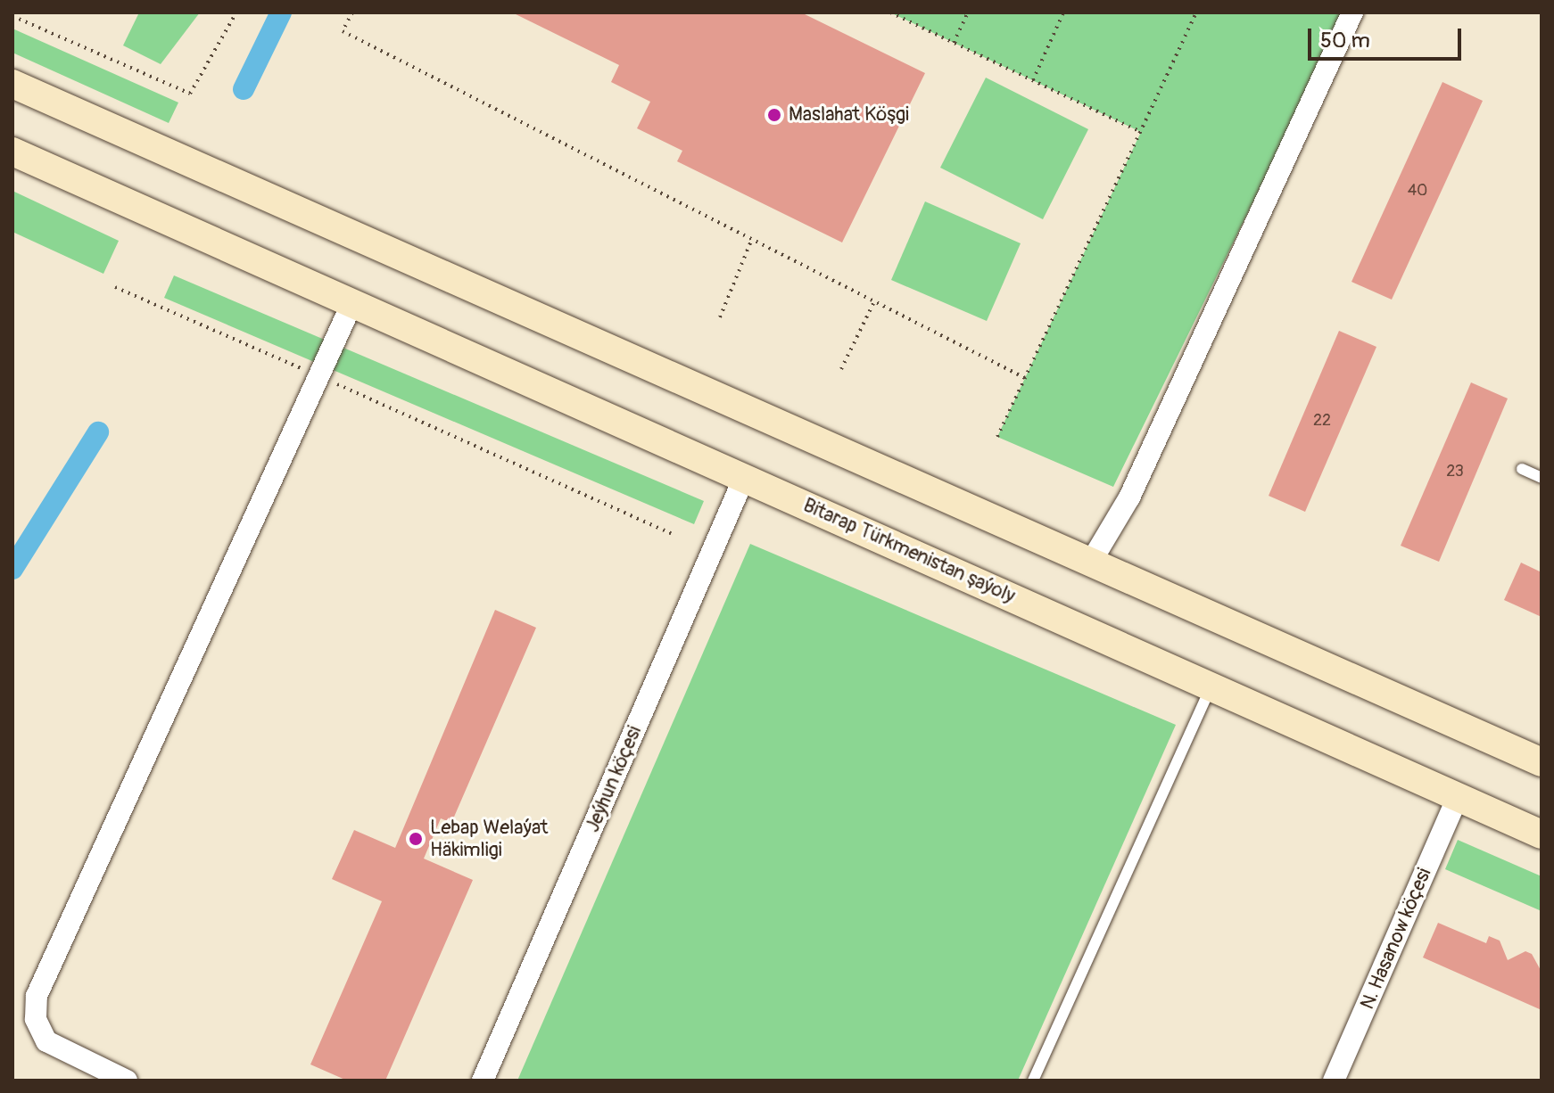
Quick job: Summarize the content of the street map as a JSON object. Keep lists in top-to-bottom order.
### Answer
{
  "streets": {
    "main road": ["Bitarap Türkmenistan şaýoly"],
    "street": ["Jeýhun köçesi", "N. Hasanow köçesi"]
  },
  "crossings": [
    ["Bitarap Türkmenistan şaýoly", "Jeýhun köçesi"],
    ["Bitarap Türkmenistan şaýoly", "N. Hasanow köçesi"]
  ],
  "places": ["Maslahat Köşgi", "Lebap Welaýat Häkimligi"],
  "house_numbers": ["40", "22", "23"],
  "scale_bar": "50 m"
}
